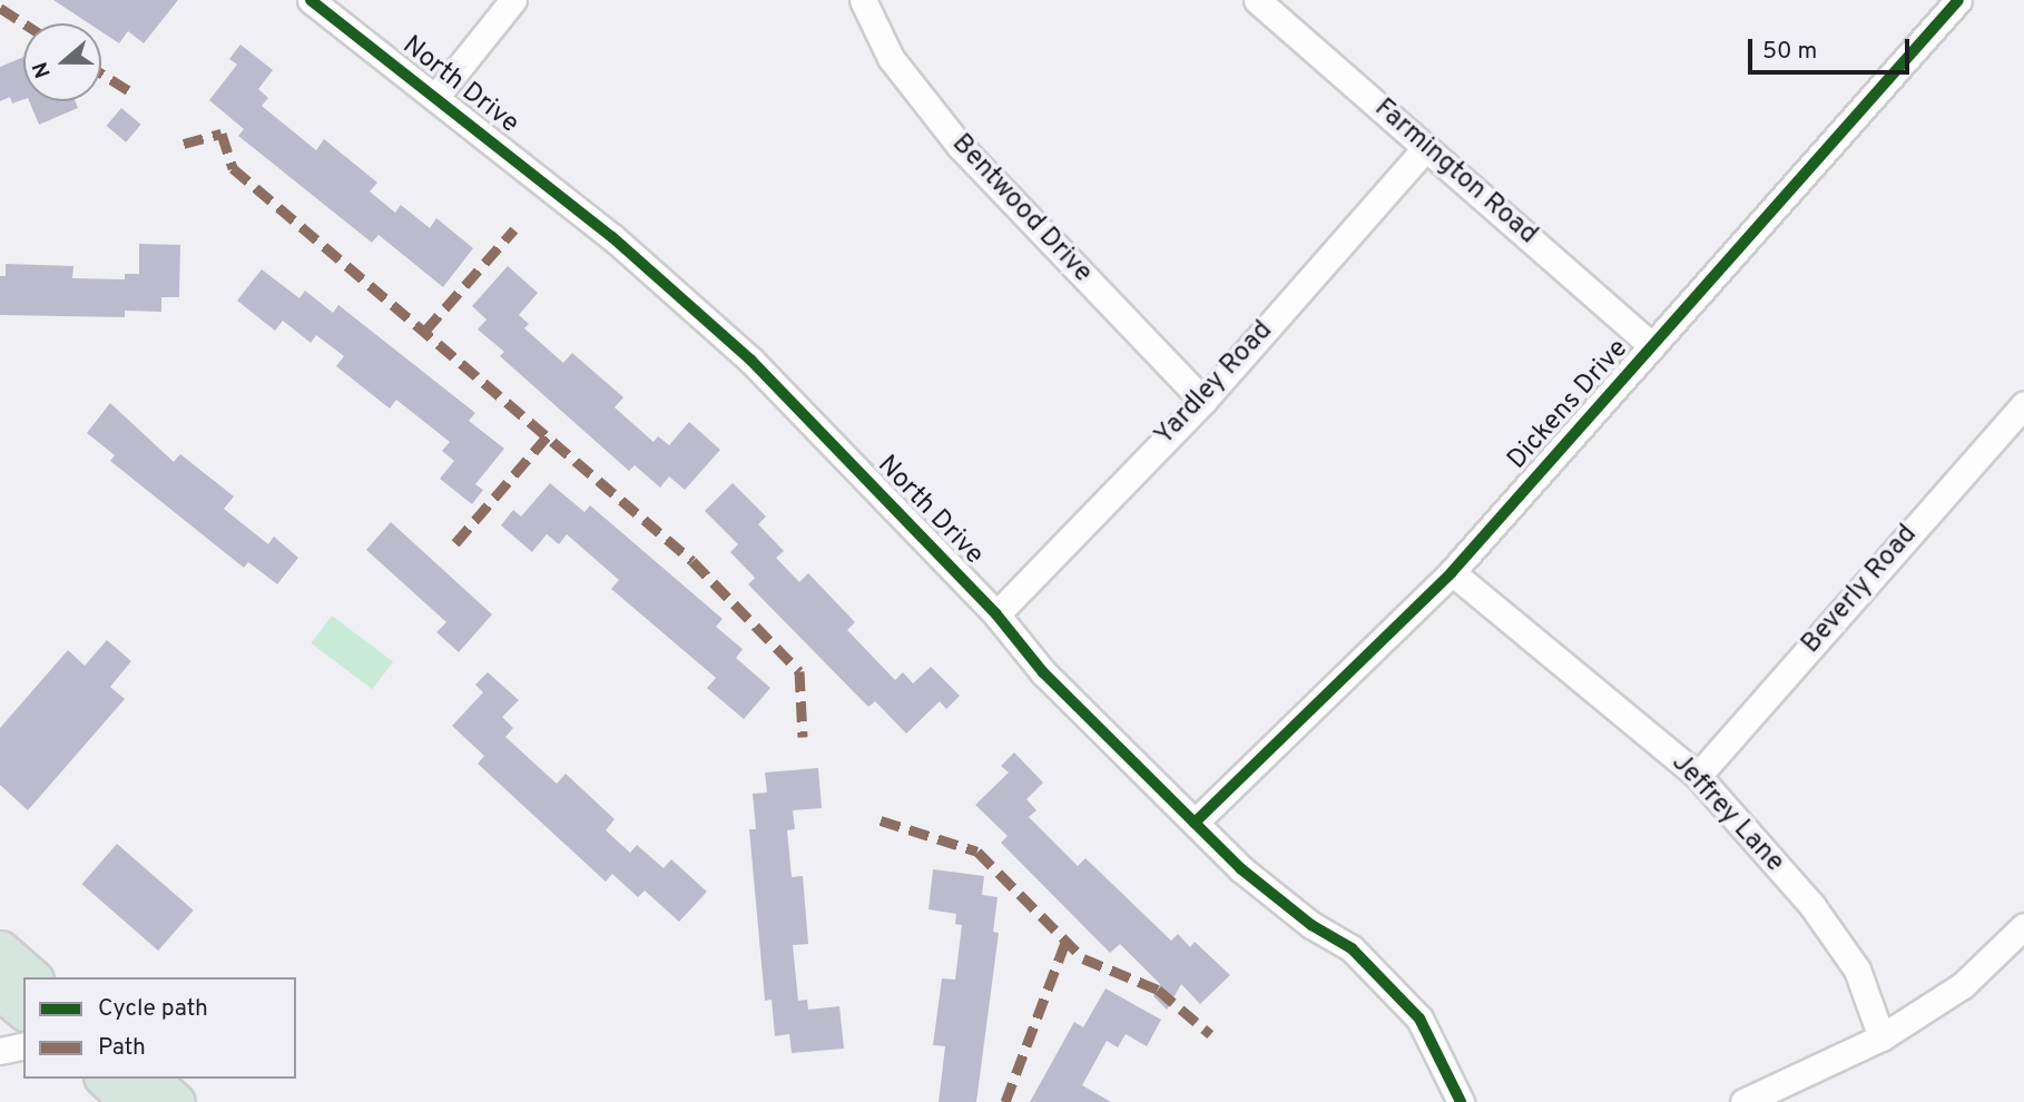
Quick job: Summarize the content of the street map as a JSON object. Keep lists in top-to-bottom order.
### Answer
{
  "streets": {
    "street": [
      "North Drive",
      "Farmington Road",
      "Bentwood Drive",
      "Yardley Road",
      "Dickens Drive",
      "Beverly Road",
      "Jeffrey Lane"
    ]
  },
  "crossings": [
    ["North Drive", "Yardley Road"],
    ["North Drive", "Dickens Drive"],
    ["Farmington Road", "Yardley Road"],
    ["Farmington Road", "Dickens Drive"],
    ["Bentwood Drive", "Yardley Road"],
    ["Dickens Drive", "Jeffrey Lane"],
    ["Beverly Road", "Jeffrey Lane"]
  ],
  "legend": ["Cycle path", "Path"],
  "scale_bar": "50 m",
  "north": "left"
}
